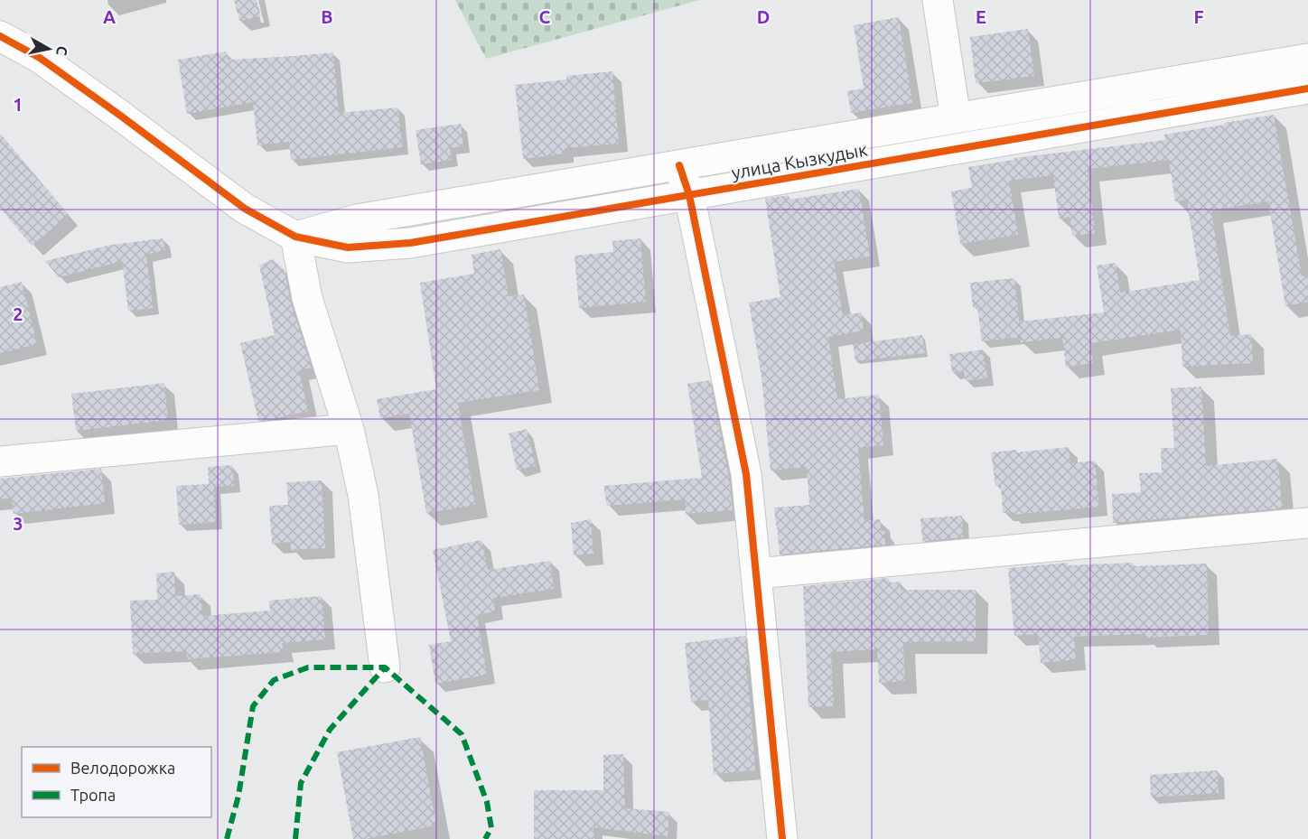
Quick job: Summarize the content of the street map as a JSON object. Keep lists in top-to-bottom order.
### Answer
{
  "streets": {
    "street": ["улица Кызкудык"]
  },
  "legend": ["Велодорожка", "Тропа"],
  "north": "right",
  "grid": {
    "columns": [
      "A",
      "B",
      "C",
      "D",
      "E",
      "F"
    ],
    "rows": ["1", "2", "3"]
  }
}
